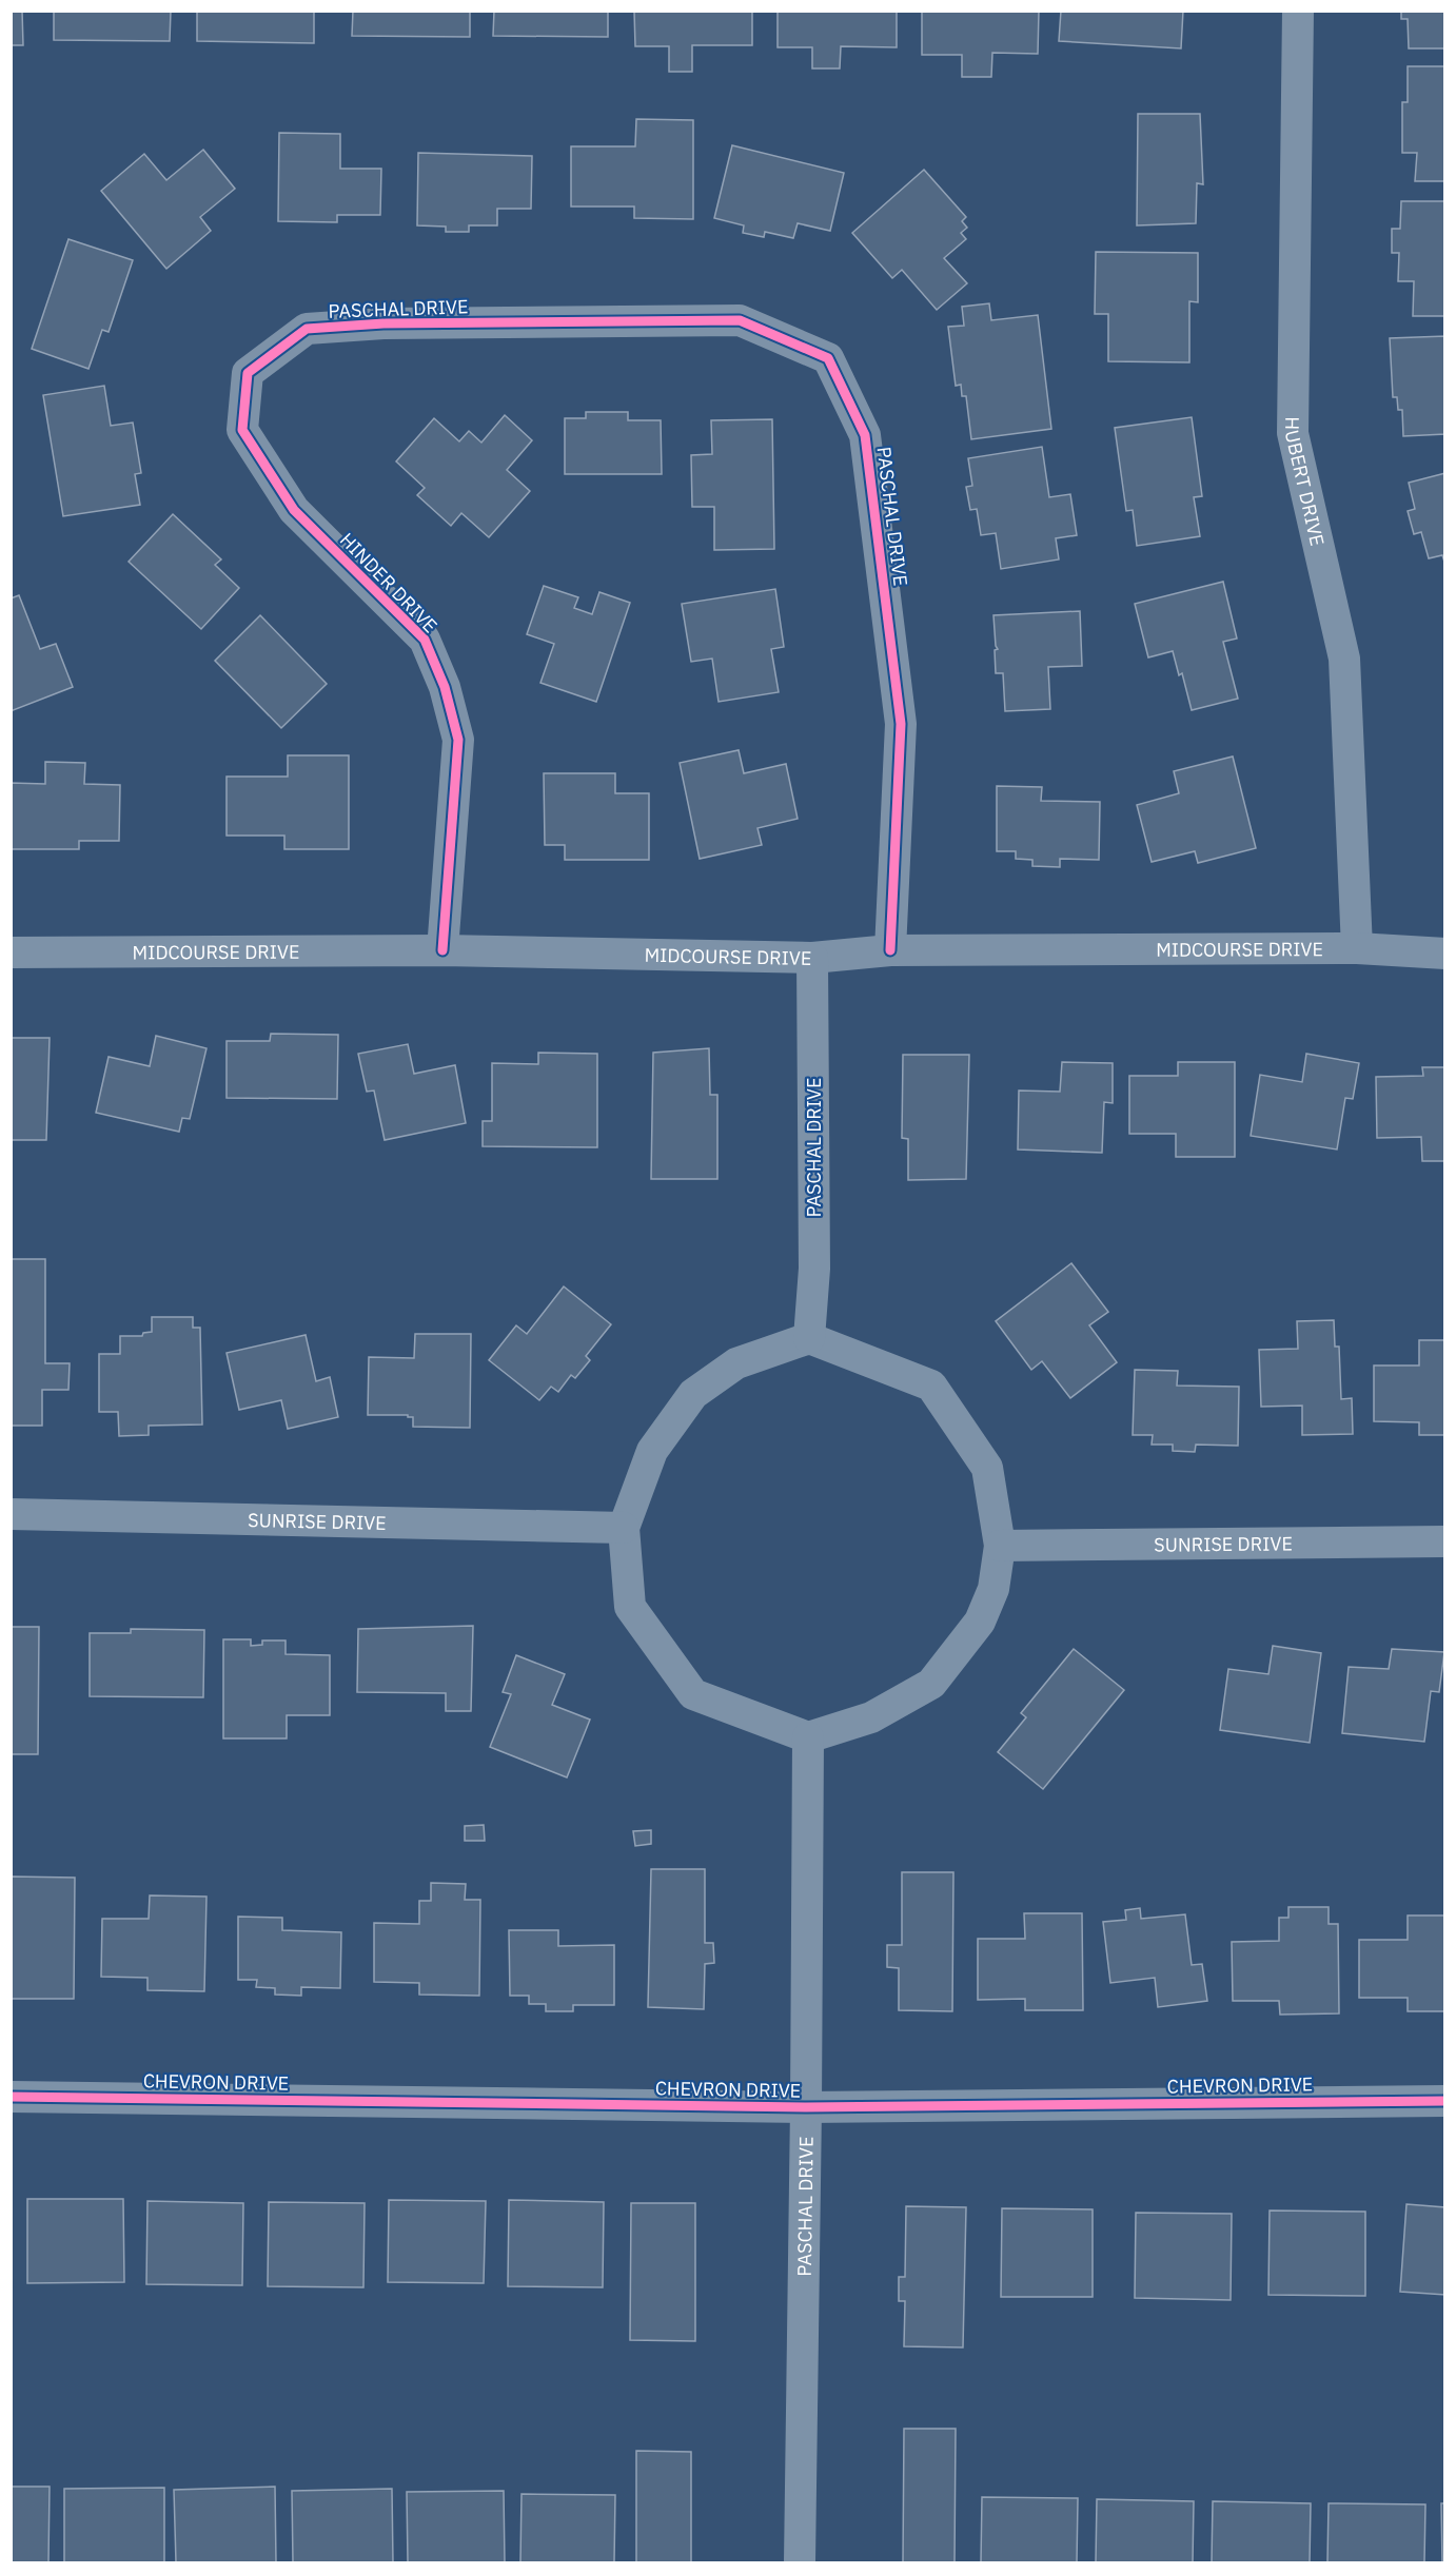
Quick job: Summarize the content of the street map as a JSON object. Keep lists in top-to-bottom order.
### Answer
{
  "streets": {
    "street": [
      "PASCHAL DRIVE",
      "HUBERT DRIVE",
      "HINDER DRIVE",
      "MIDCOURSE DRIVE",
      "SUNRISE DRIVE",
      "CHEVRON DRIVE"
    ]
  },
  "crossings": [
    ["PASCHAL DRIVE", "HINDER DRIVE"],
    ["PASCHAL DRIVE", "MIDCOURSE DRIVE"],
    ["PASCHAL DRIVE", "CHEVRON DRIVE"],
    ["HUBERT DRIVE", "MIDCOURSE DRIVE"],
    ["HINDER DRIVE", "MIDCOURSE DRIVE"]
  ]
}
